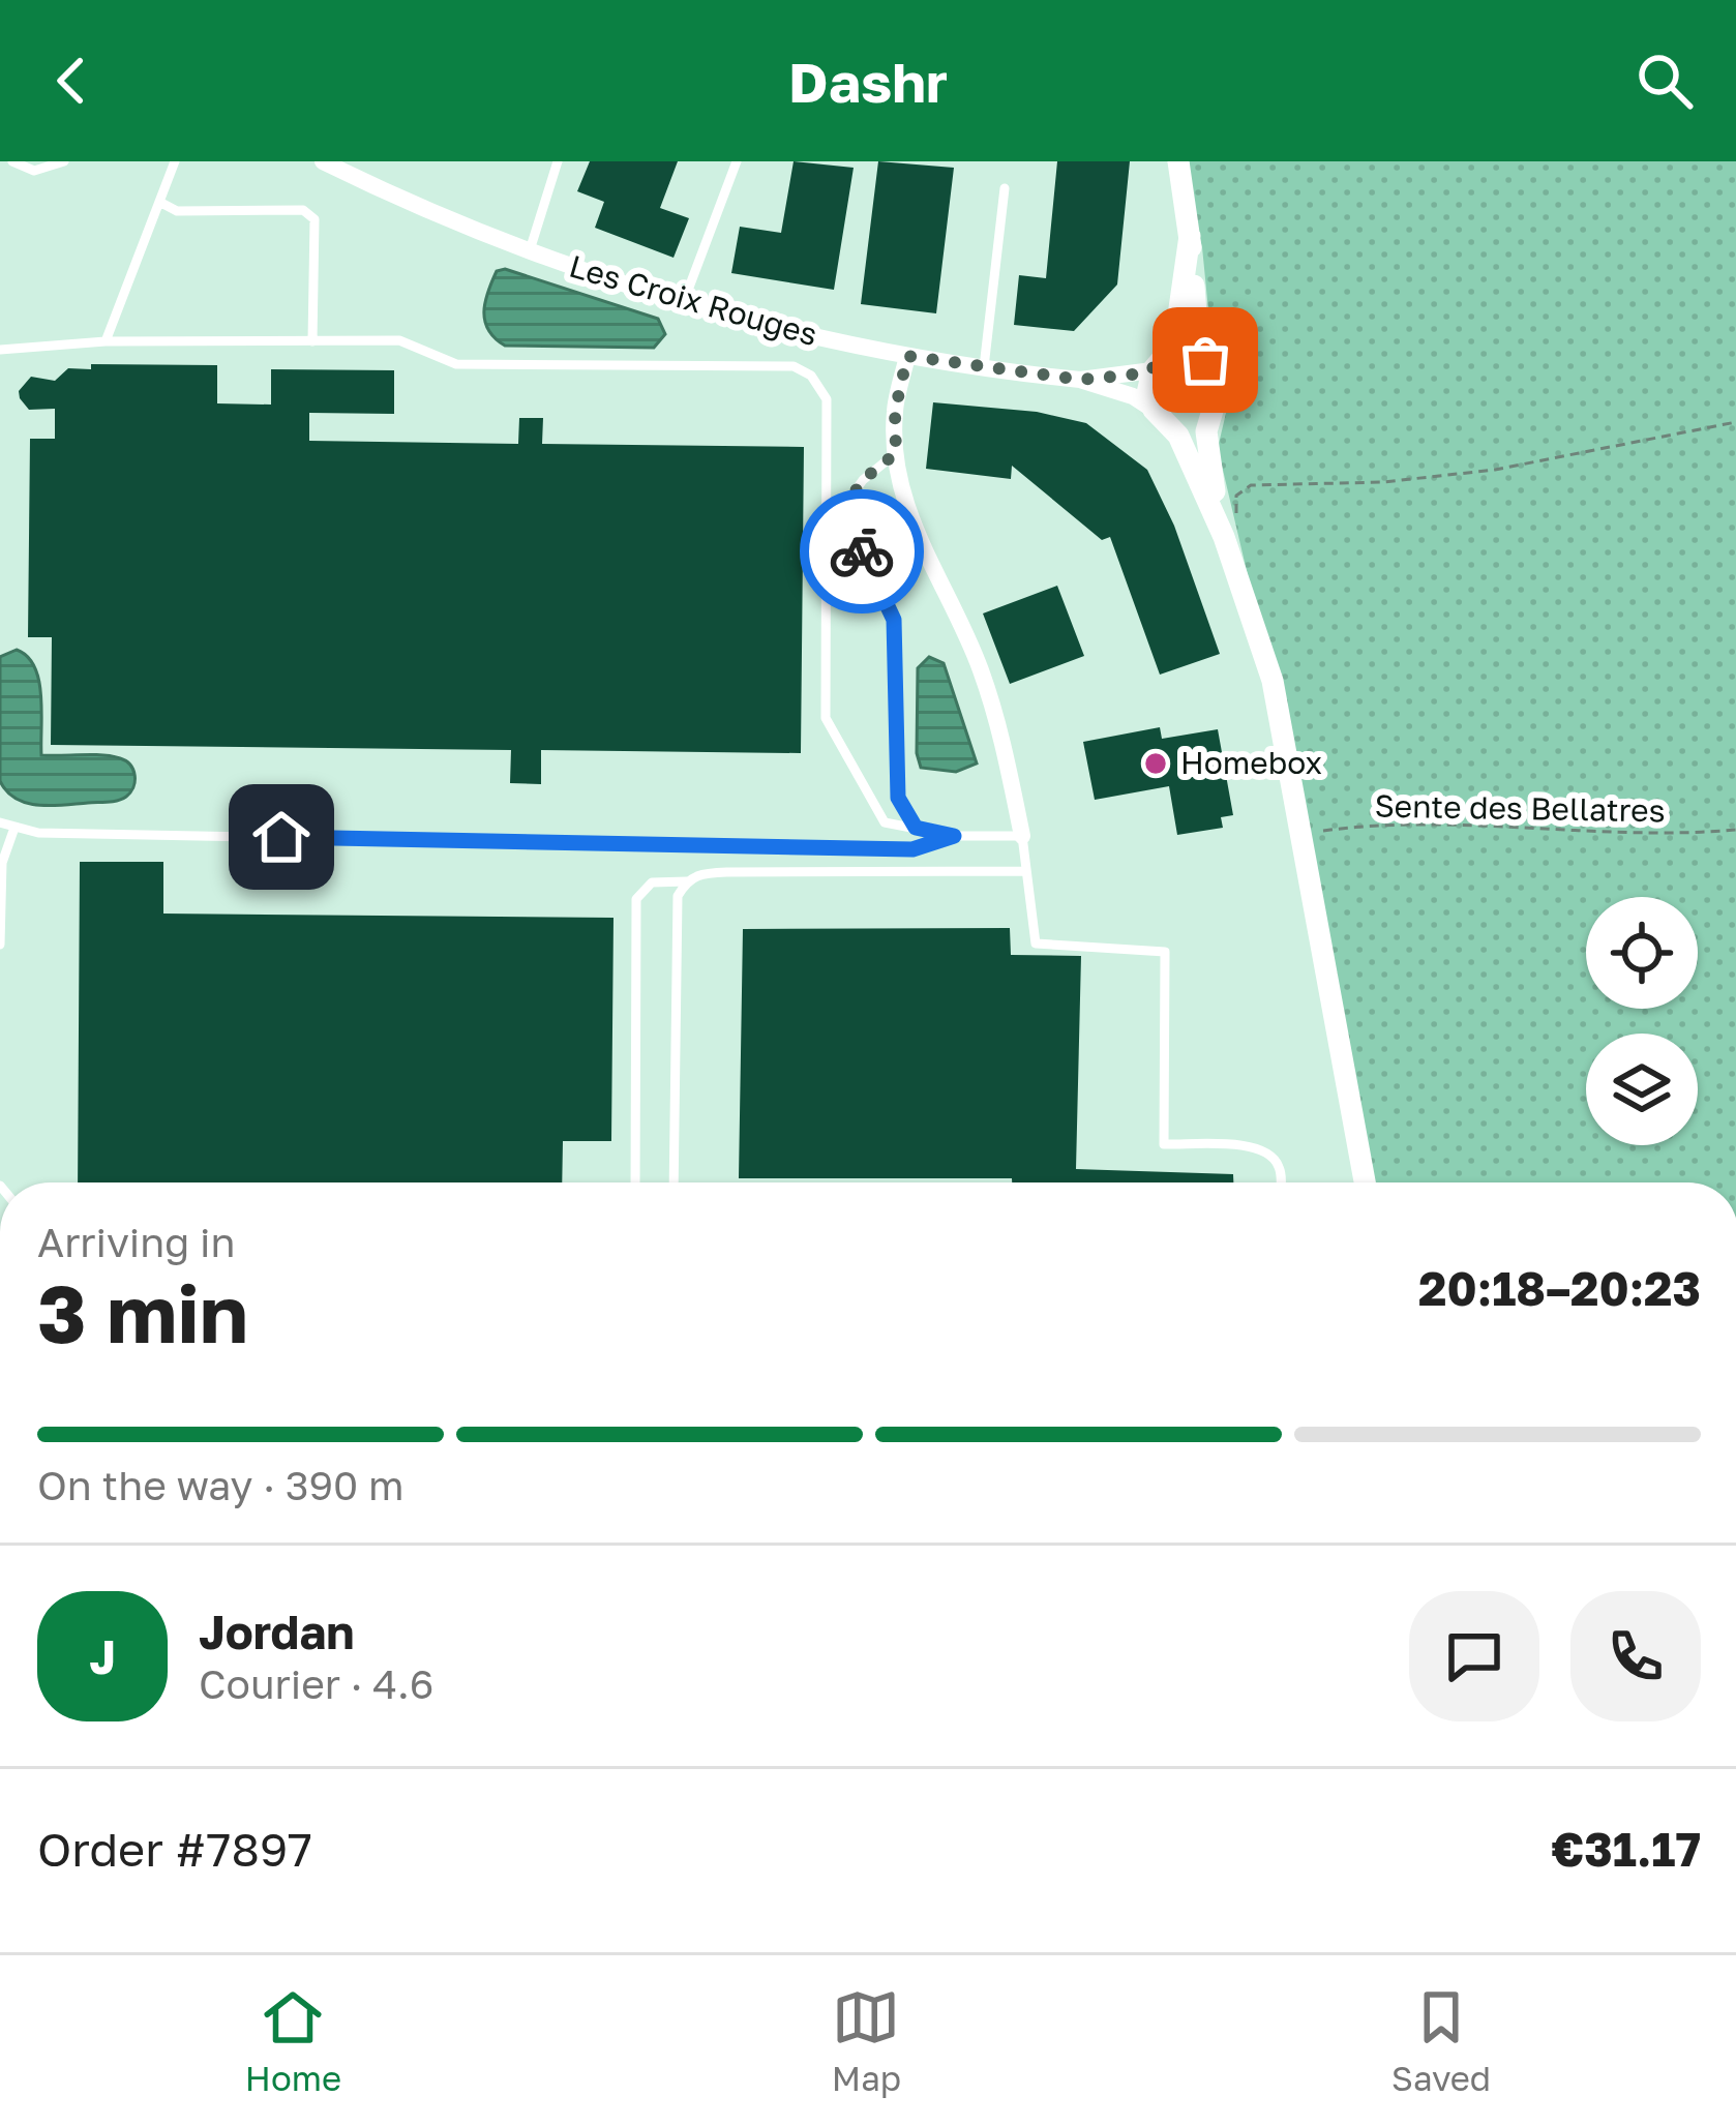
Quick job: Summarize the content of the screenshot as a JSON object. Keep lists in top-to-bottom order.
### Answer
{
  "streets": {
    "street": ["Les Croix Rouges"],
    "path": ["Sente des Bellatres"]
  },
  "places": ["Homebox"],
  "page": {
    "header": "Dashr",
    "heading": ["3 min", "Arriving in", "20:18–20:23"],
    "panel": [
      "Jordan",
      "Courier · 4.6",
      "Order #7897",
      "€31.17"
    ],
    "bar": "On the way · 390 m",
    "round": "J",
    "tabs": ["Home", "Map", "Saved"]
  }
}
